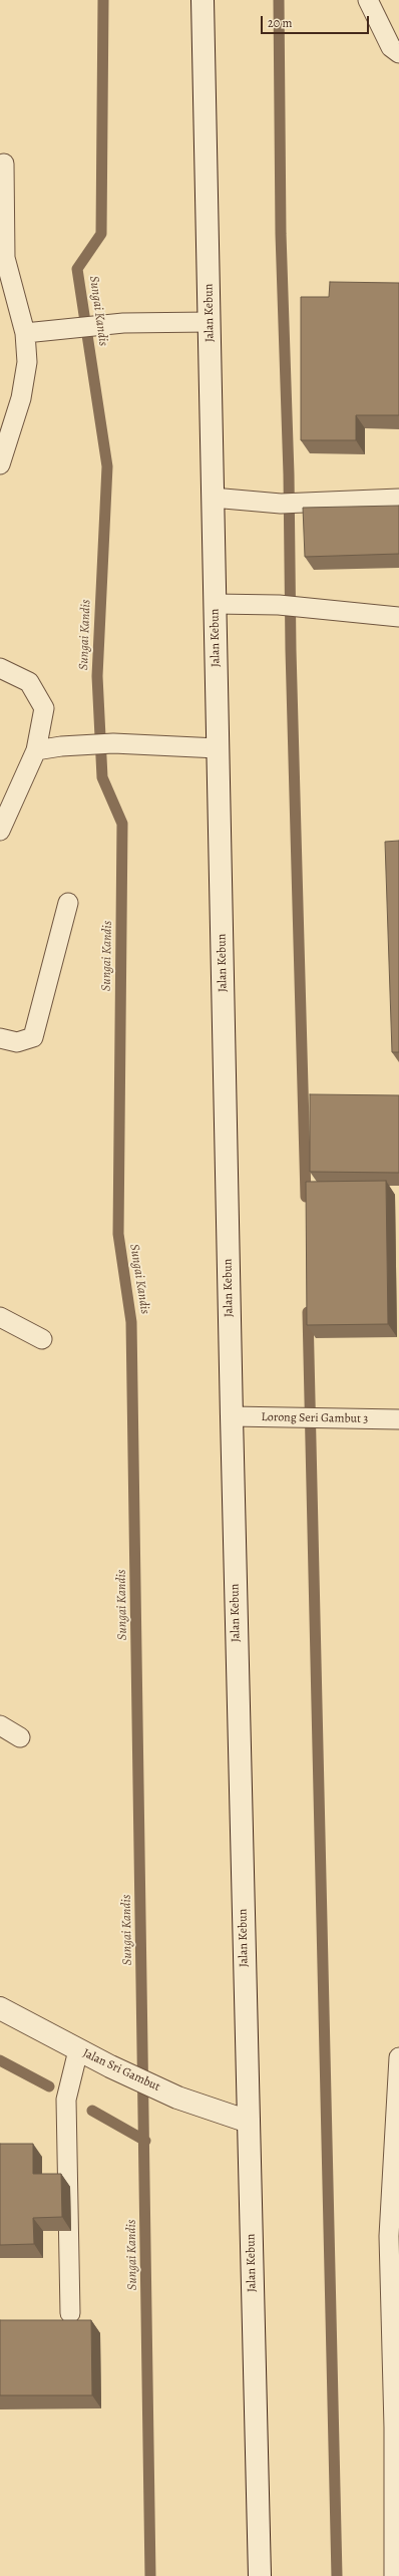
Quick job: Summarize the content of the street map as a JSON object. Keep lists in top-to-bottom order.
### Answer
{
  "streets": {
    "main road": ["Jalan Kebun", "Jalan Sri Gambut"],
    "lane": ["Lorong Seri Gambut 3"]
  },
  "crossings": [
    ["Jalan Kebun", "Lorong Seri Gambut 3"],
    ["Jalan Kebun", "Jalan Sri Gambut"]
  ],
  "water": ["Sungai Kandis"],
  "scale_bar": "20 m"
}
